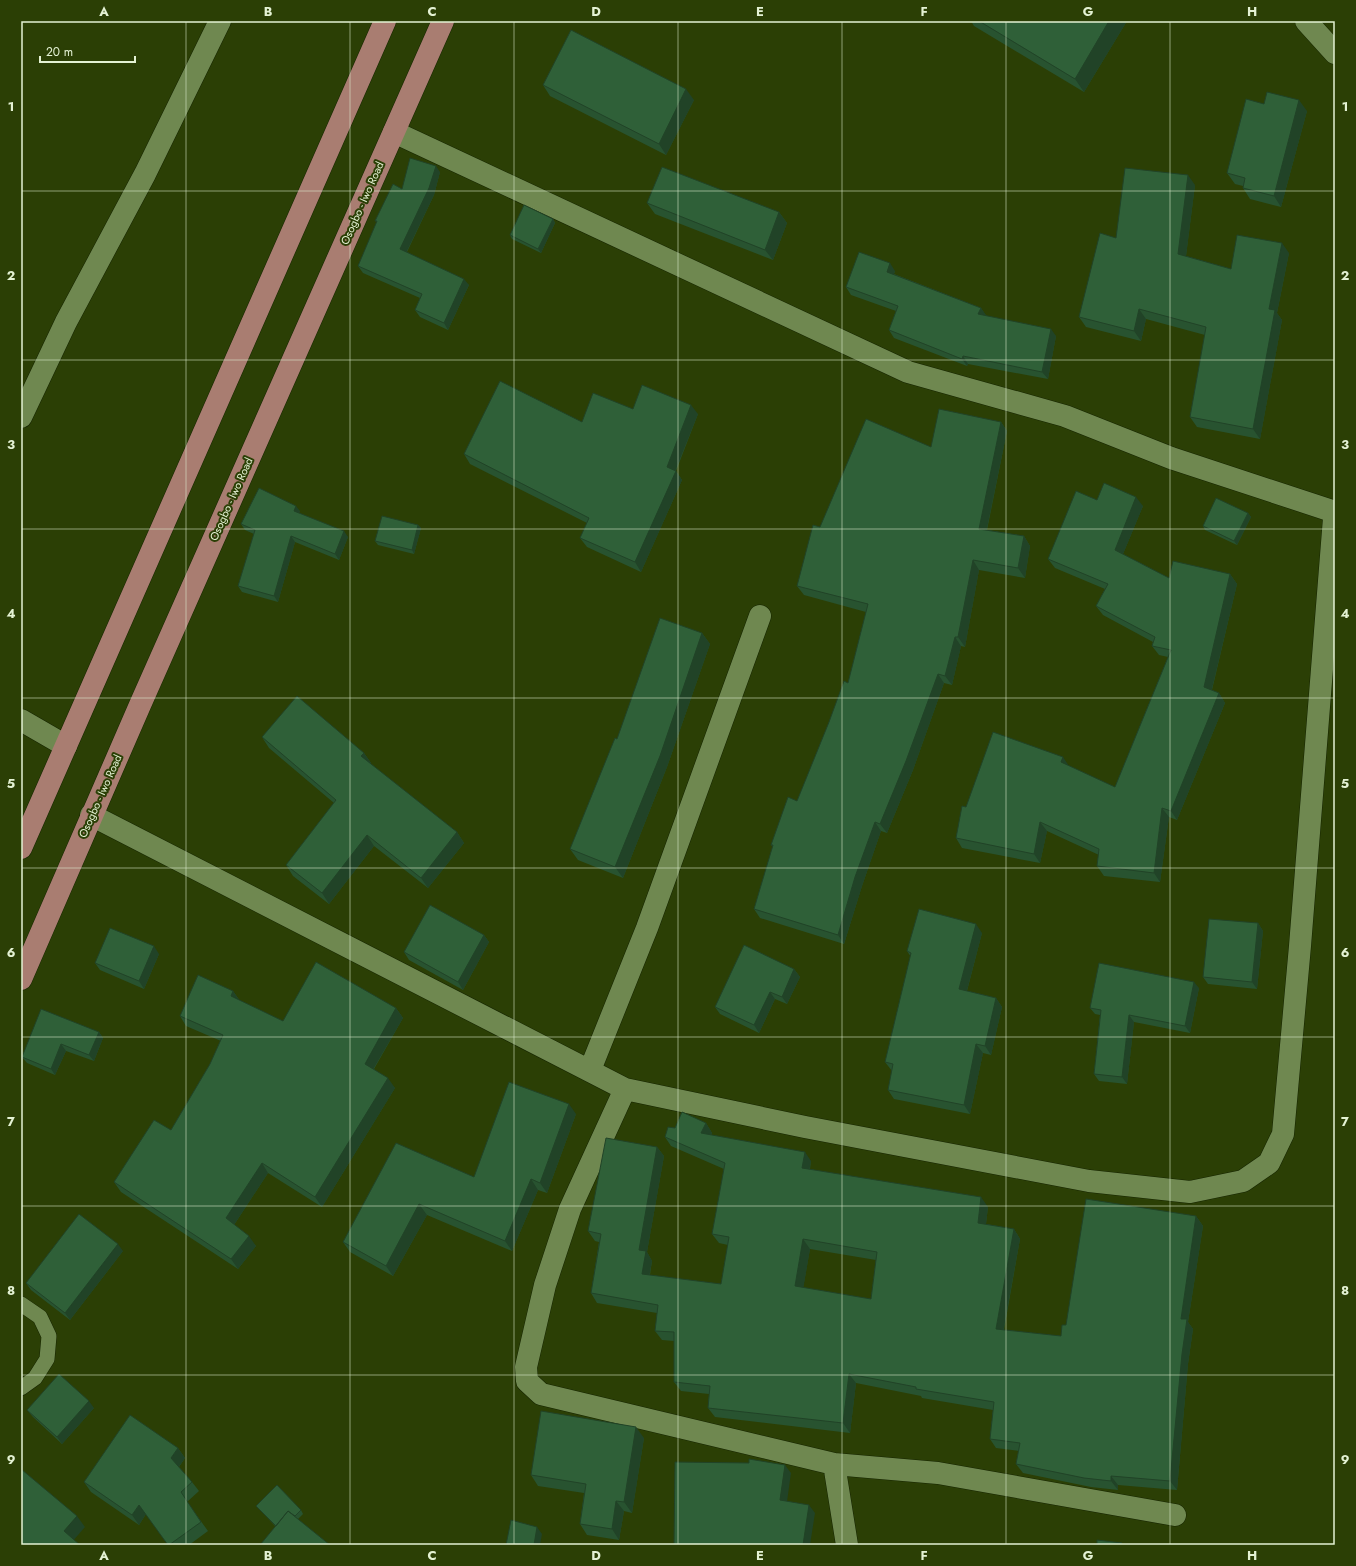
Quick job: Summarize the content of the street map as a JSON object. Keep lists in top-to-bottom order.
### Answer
{
  "streets": {
    "main road": ["Osogbo - Iwo Road"]
  },
  "scale_bar": "20 m",
  "grid": {
    "columns": [
      "A",
      "B",
      "C",
      "D",
      "E",
      "F",
      "G",
      "H"
    ],
    "rows": [
      "1",
      "2",
      "3",
      "4",
      "5",
      "6",
      "7",
      "8",
      "9"
    ]
  }
}
